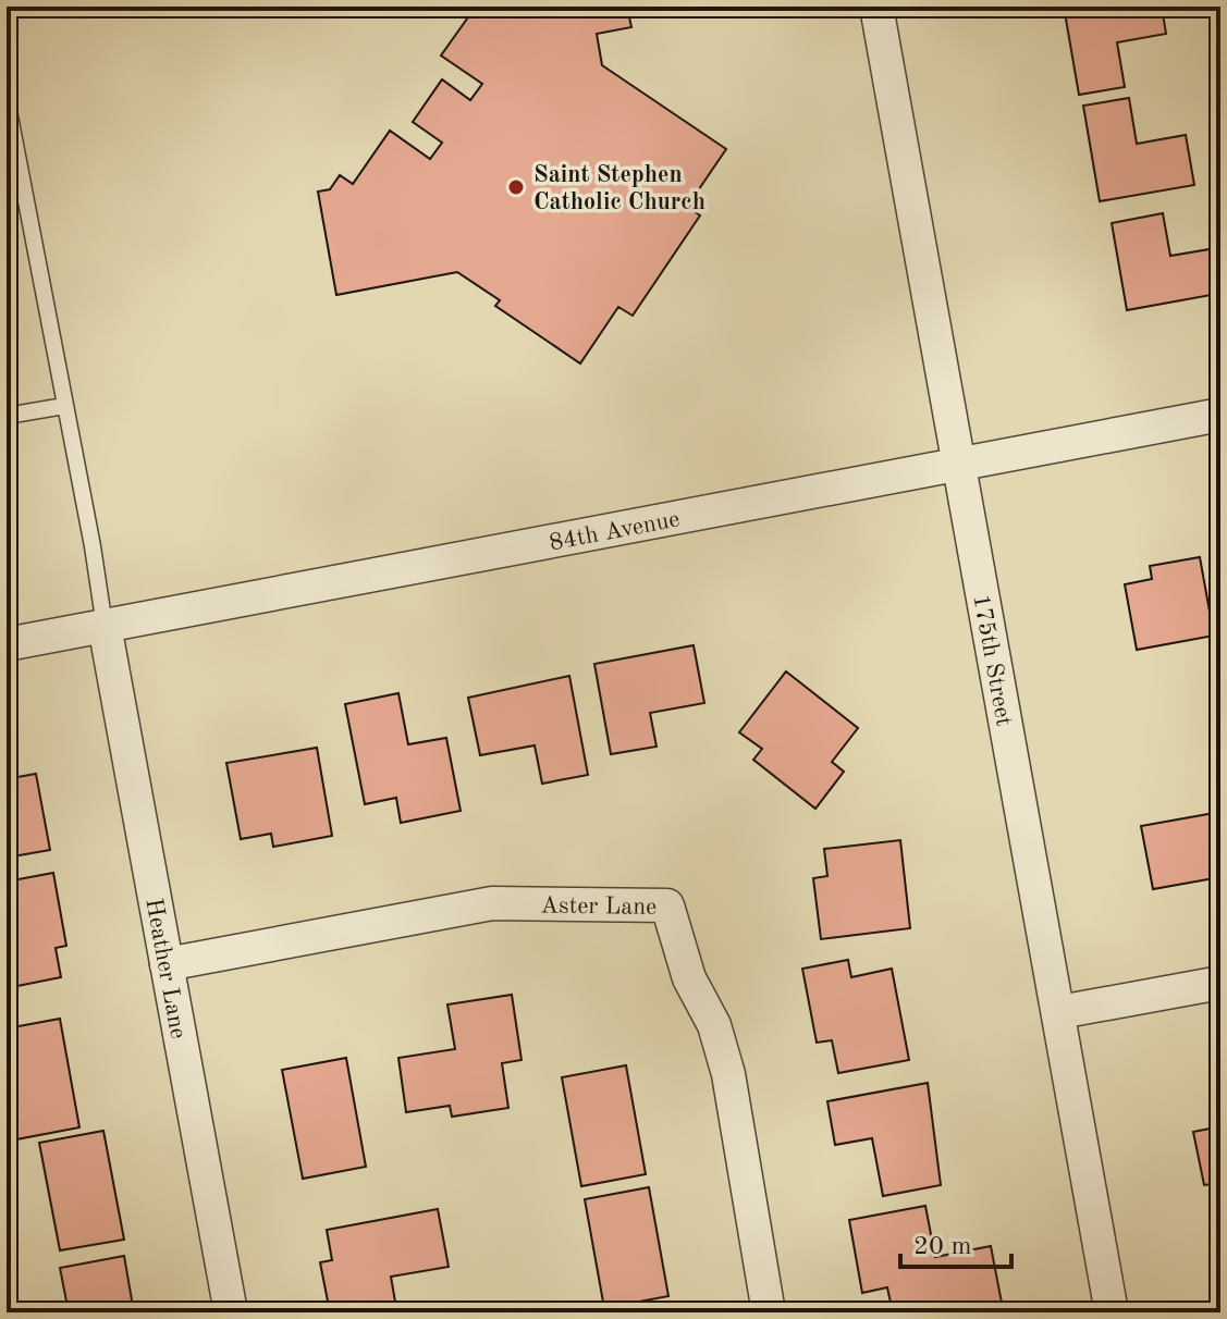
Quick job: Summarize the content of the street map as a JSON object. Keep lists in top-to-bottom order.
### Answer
{
  "streets": {
    "street": [
      "84th Avenue",
      "175th Street",
      "Aster Lane",
      "Heather Lane"
    ]
  },
  "crossings": [
    ["84th Avenue", "175th Street"],
    ["84th Avenue", "Heather Lane"],
    ["Aster Lane", "Heather Lane"]
  ],
  "places": ["Saint Stephen Catholic Church"],
  "scale_bar": "20 m"
}
